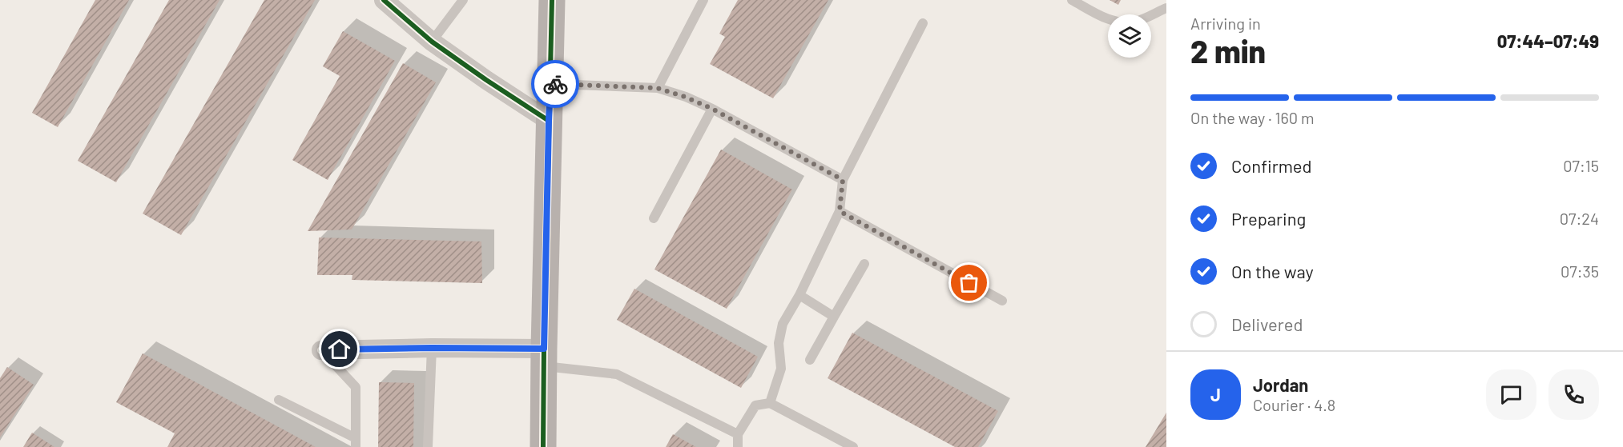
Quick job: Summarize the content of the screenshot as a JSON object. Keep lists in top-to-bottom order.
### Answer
{
  "page": {
    "heading": ["2 min", "Arriving in", "07:44–07:49"],
    "panel": ["Jordan", "Courier · 4.8"],
    "bar": "On the way · 160 m",
    "list": [
      ["Confirmed", "07:15"],
      ["Preparing", "07:24"],
      ["On the way", "07:35"],
      "Delivered"
    ],
    "round": "J"
  }
}
